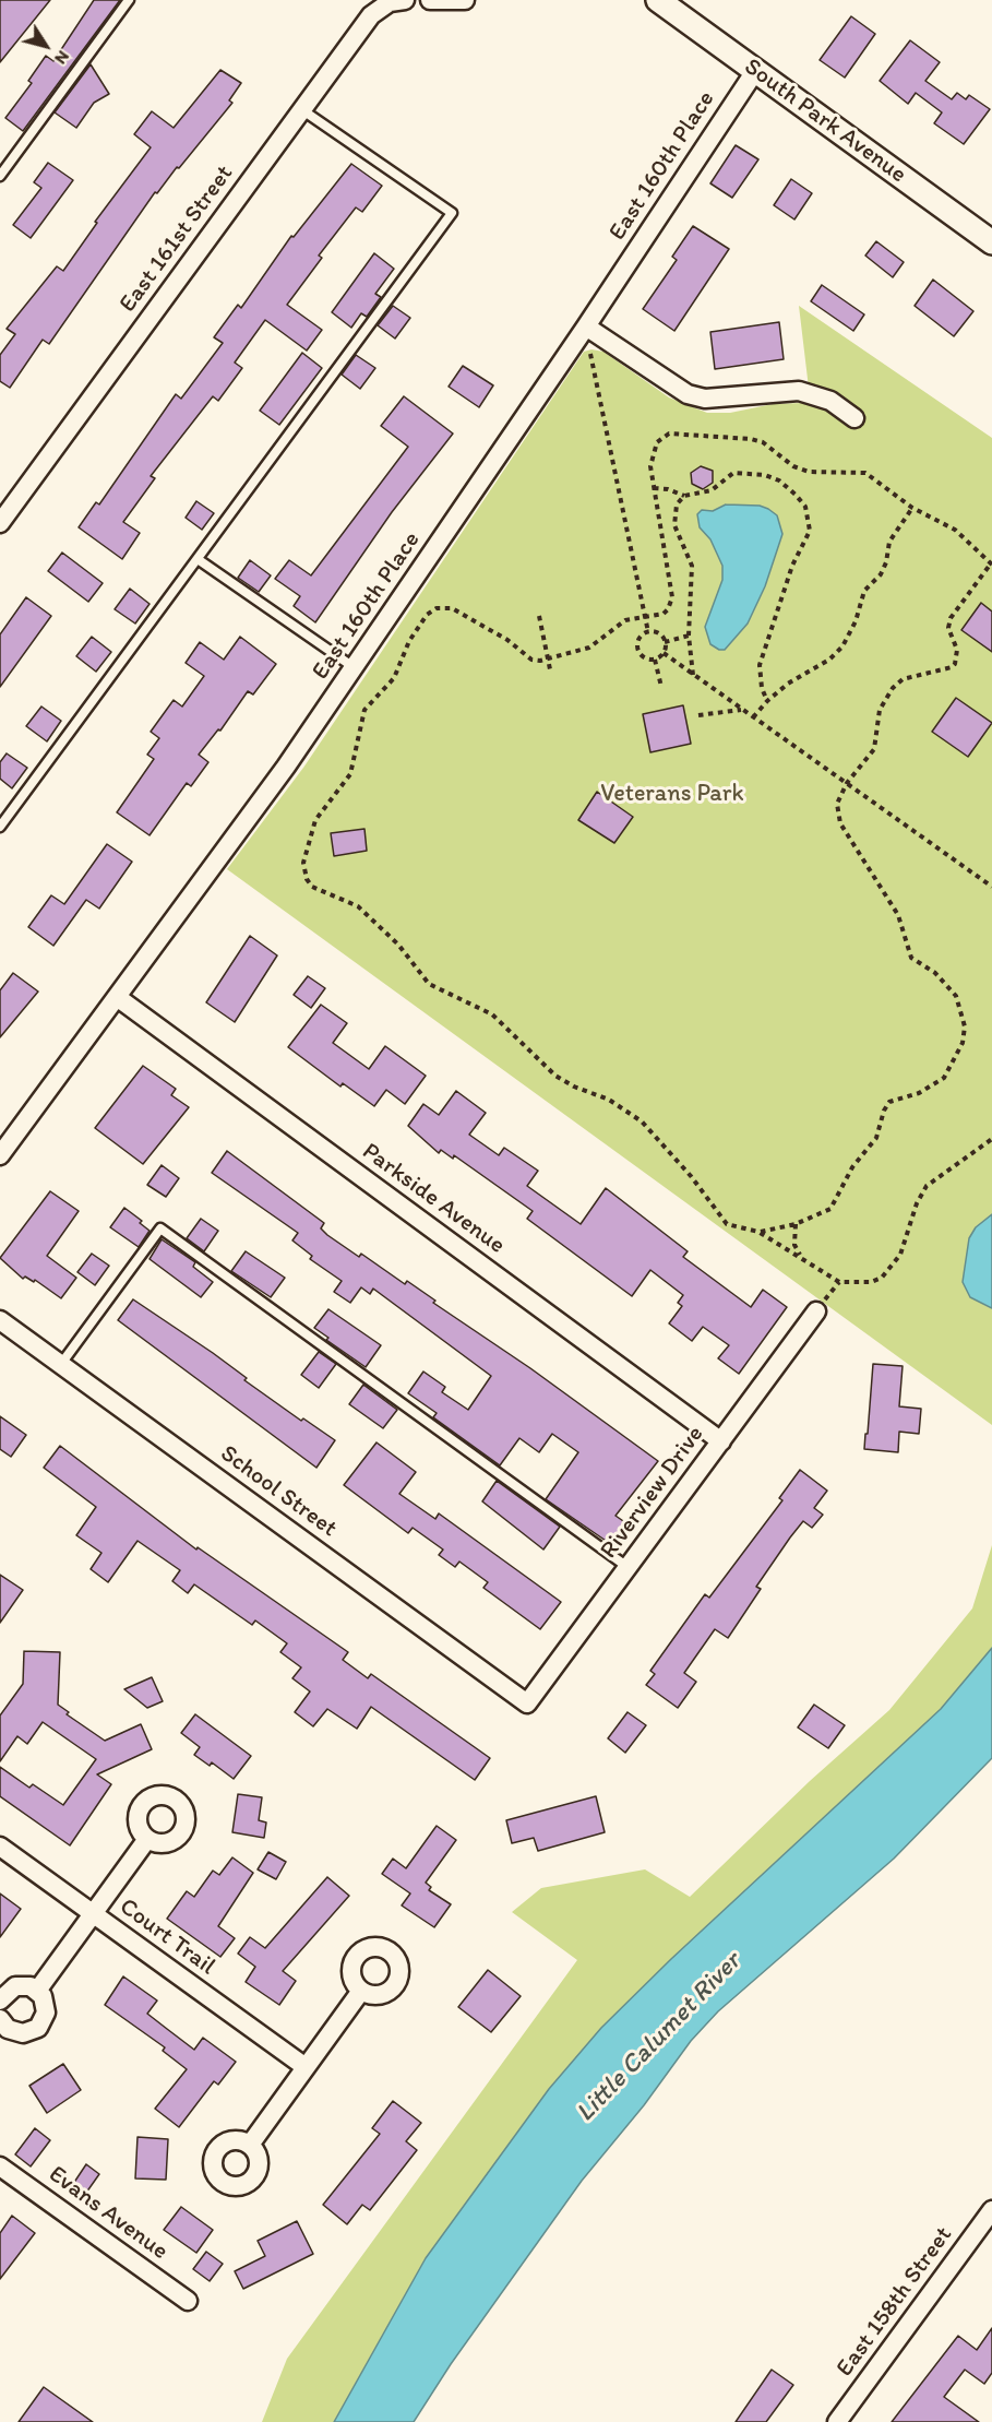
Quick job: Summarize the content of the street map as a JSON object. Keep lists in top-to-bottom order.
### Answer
{
  "streets": {
    "street": [
      "South Park Avenue",
      "East 160th Place",
      "East 161st Street",
      "Parkside Avenue",
      "School Street",
      "Riverview Drive",
      "Court Trail",
      "Evans Avenue",
      "East 158th Street"
    ]
  },
  "crossings": [
    ["South Park Avenue", "East 160th Place"],
    ["East 160th Place", "Parkside Avenue"],
    ["Parkside Avenue", "Riverview Drive"],
    ["School Street", "Riverview Drive"]
  ],
  "water": ["Little Calumet River"],
  "parks": ["Veterans Park"],
  "north": "bottom right"
}
